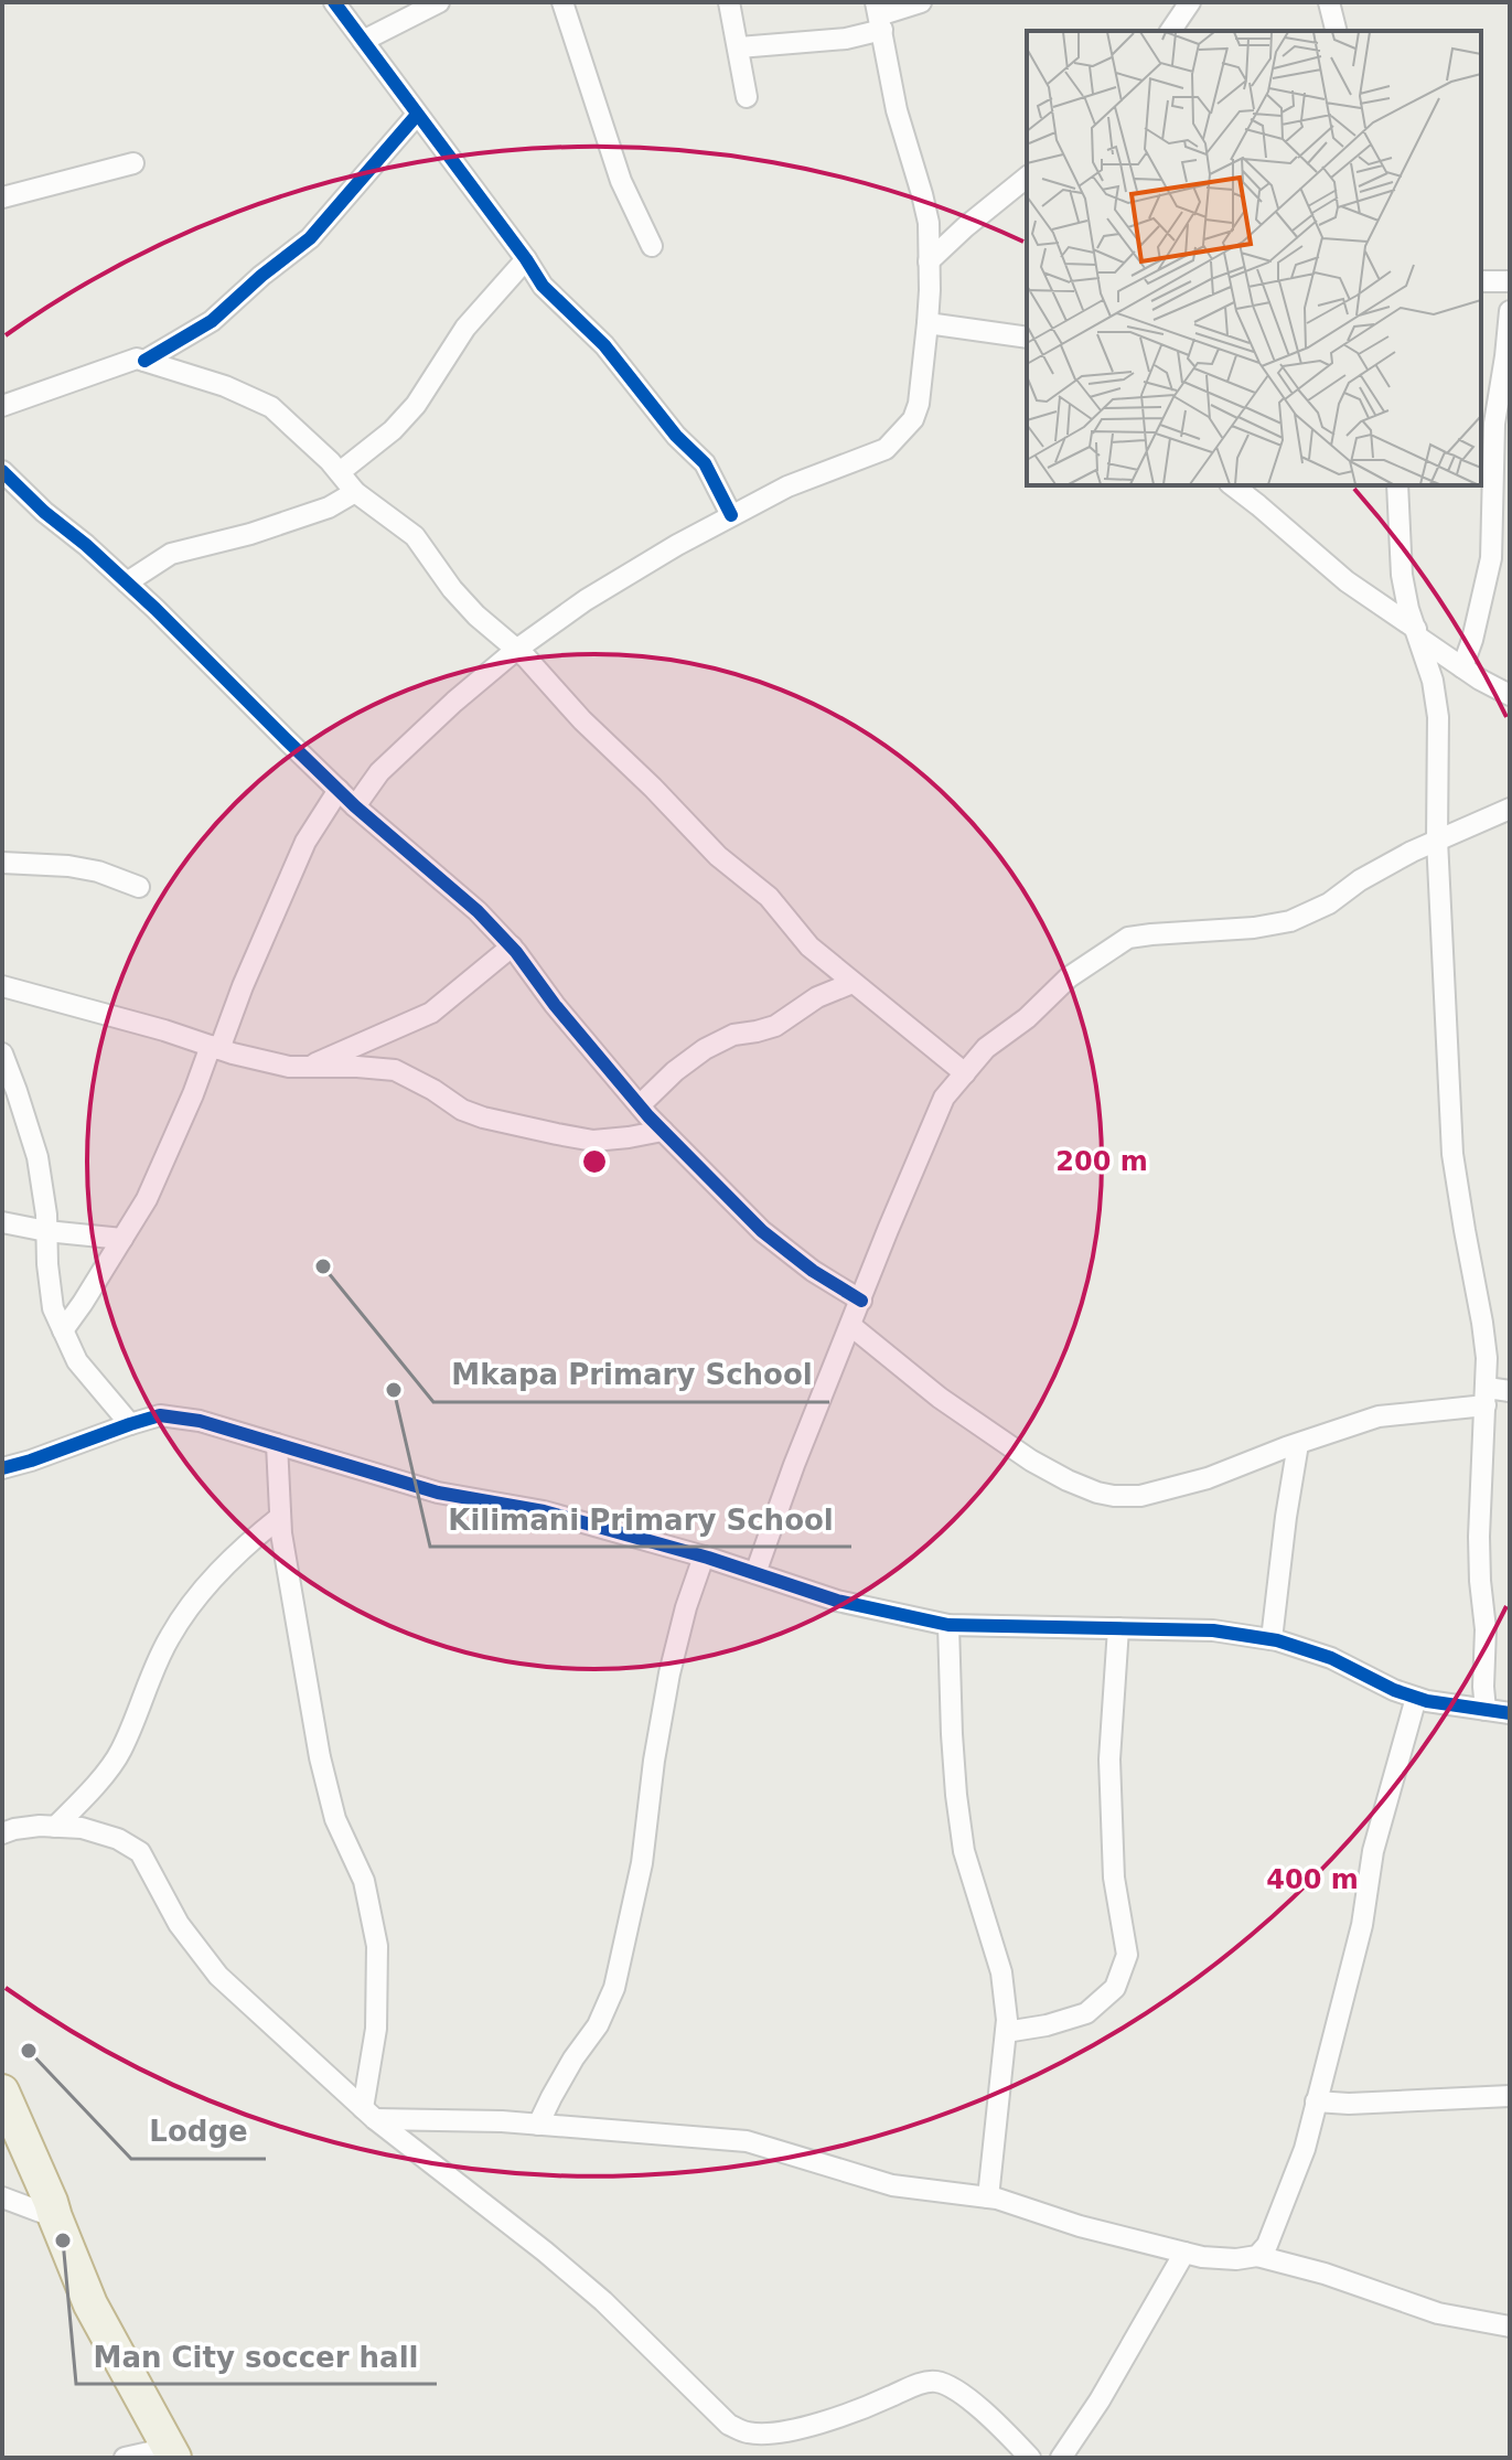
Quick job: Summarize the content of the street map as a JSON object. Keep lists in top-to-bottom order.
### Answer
{
  "places": [
    "Mkapa Primary School",
    "Kilimani Primary School",
    "Lodge",
    "Man City soccer hall"
  ],
  "rings": ["200 m", "400 m"]
}
